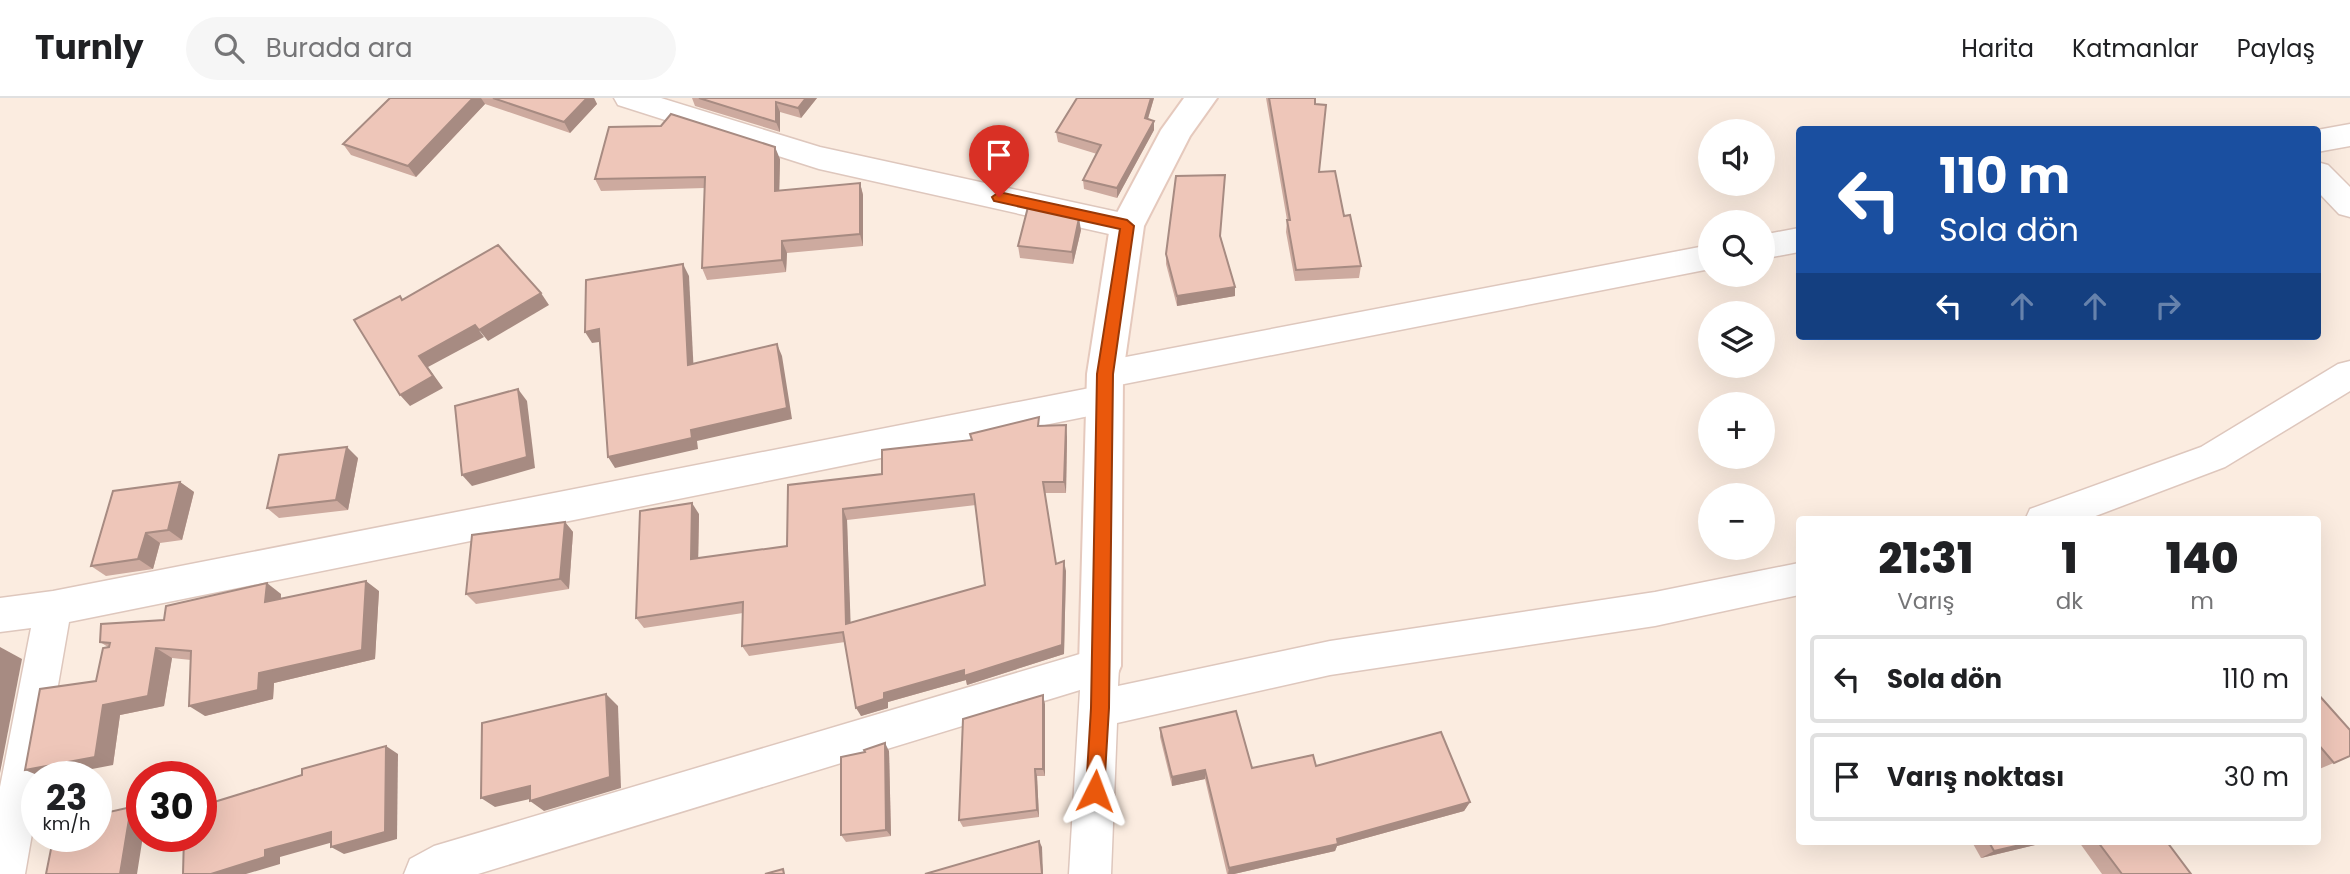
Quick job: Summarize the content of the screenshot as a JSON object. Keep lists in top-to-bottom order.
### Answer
{
  "page": {
    "header": "Turnly",
    "search": "Burada ara",
    "nav": ["Harita", "Katmanlar", "Paylaş"],
    "map_buttons": ["+", "−"],
    "turn": ["110 m", "Sola dön"],
    "eta": [
      "21:31",
      "Varış",
      "1",
      "dk",
      "140",
      "m"
    ],
    "list": [
      {
        "name": "Sola dön",
        "value": "110 m"
      },
      {
        "name": "Varış noktası",
        "value": "30 m"
      }
    ],
    "speed": "23 km/h",
    "limit": "30"
  }
}
